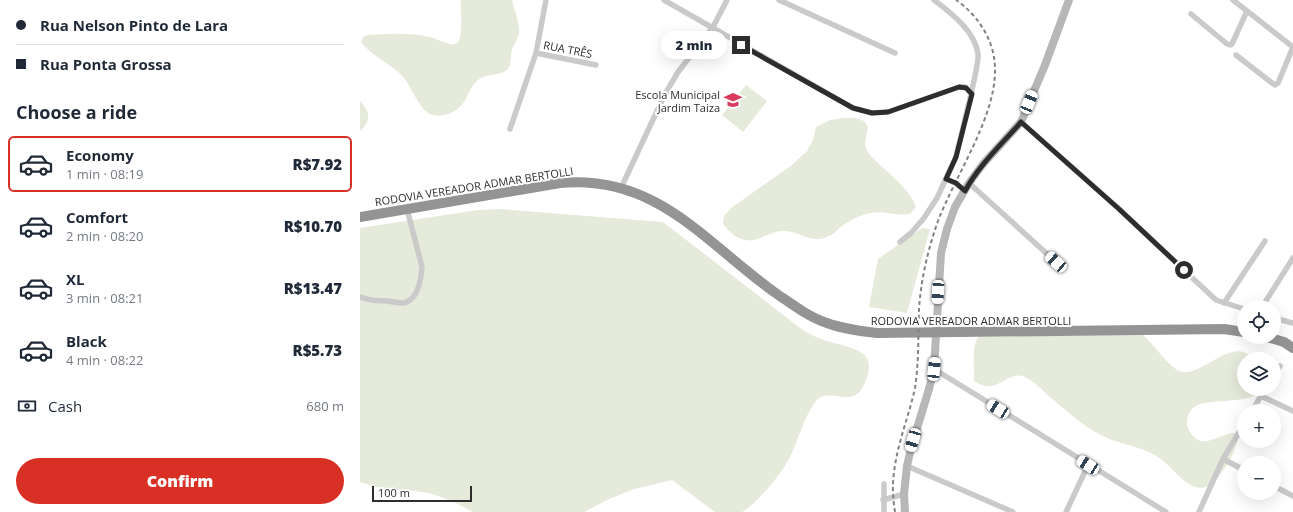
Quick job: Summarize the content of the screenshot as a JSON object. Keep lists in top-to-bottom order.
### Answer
{
  "streets": {
    "highway": ["RODOVIA VEREADOR ADMAR BERTOLLI"],
    "street": ["RUA TRÊS"]
  },
  "places": {
    "school or university": ["Escola Municipal Jardim Taiza"]
  },
  "scale_bar": "100 m",
  "page": {
    "banner": ["Rua Nelson Pinto de Lara", "Rua Ponta Grossa"],
    "bubble": "2 min",
    "heading": "Choose a ride",
    "list": [
      {
        "name": "Economy",
        "note": "1 min · 08:19",
        "value": "R$7.92"
      },
      {
        "name": "Comfort",
        "note": "2 min · 08:20",
        "value": "R$10.70"
      },
      {
        "name": "XL",
        "note": "3 min · 08:21",
        "value": "R$13.47"
      },
      {
        "name": "Black",
        "note": "4 min · 08:22",
        "value": "R$5.73"
      }
    ],
    "map_buttons": ["+", "−"],
    "pay": ["Cash", "680 m"],
    "buttons": "Confirm",
    "scale": "100 m"
  }
}
